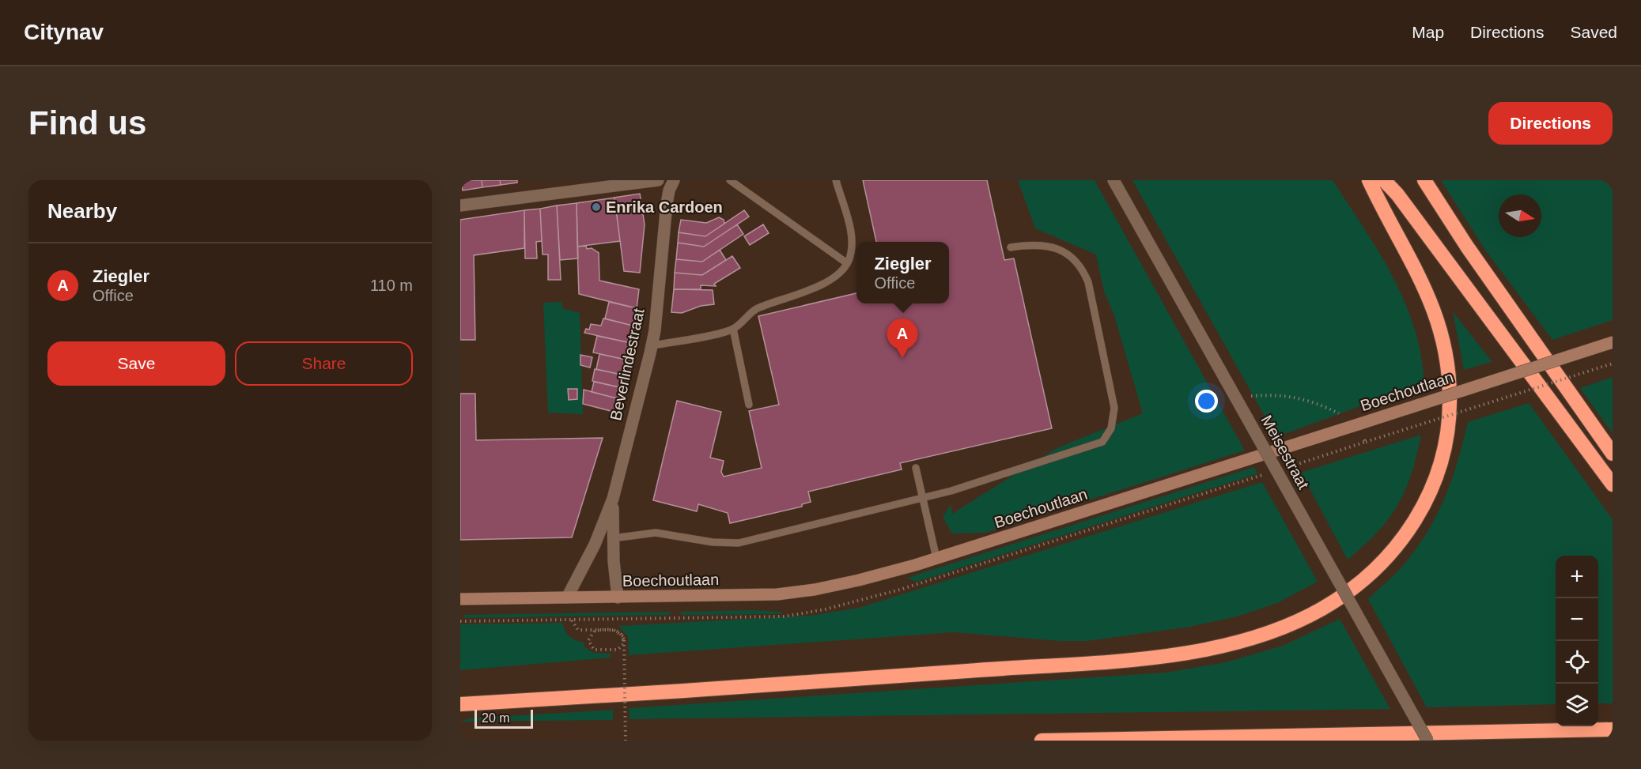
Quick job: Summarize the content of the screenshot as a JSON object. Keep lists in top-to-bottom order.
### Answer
{
  "streets": {
    "main road": ["Boechoutlaan"],
    "street": ["Beverlindestraat", "Meisestraat"]
  },
  "crossings": [
    ["Beverlindestraat", "Boechoutlaan"]
  ],
  "places": ["Enrika Cardoen"],
  "scale_bar": "20 m",
  "north": "right",
  "page": {
    "header": "Citynav",
    "nav": ["Map", "Directions", "Saved"],
    "buttons": [
      "Directions",
      ["Save", "Share"]
    ],
    "title": "Find us",
    "heading": "Nearby",
    "list": [
      {
        "mark": "A",
        "name": "Ziegler",
        "note": "Office",
        "value": "110 m"
      }
    ],
    "popup": ["Ziegler", "Office"],
    "pins": "A",
    "map_buttons": ["+", "−"],
    "scale": "20 m"
  }
}
